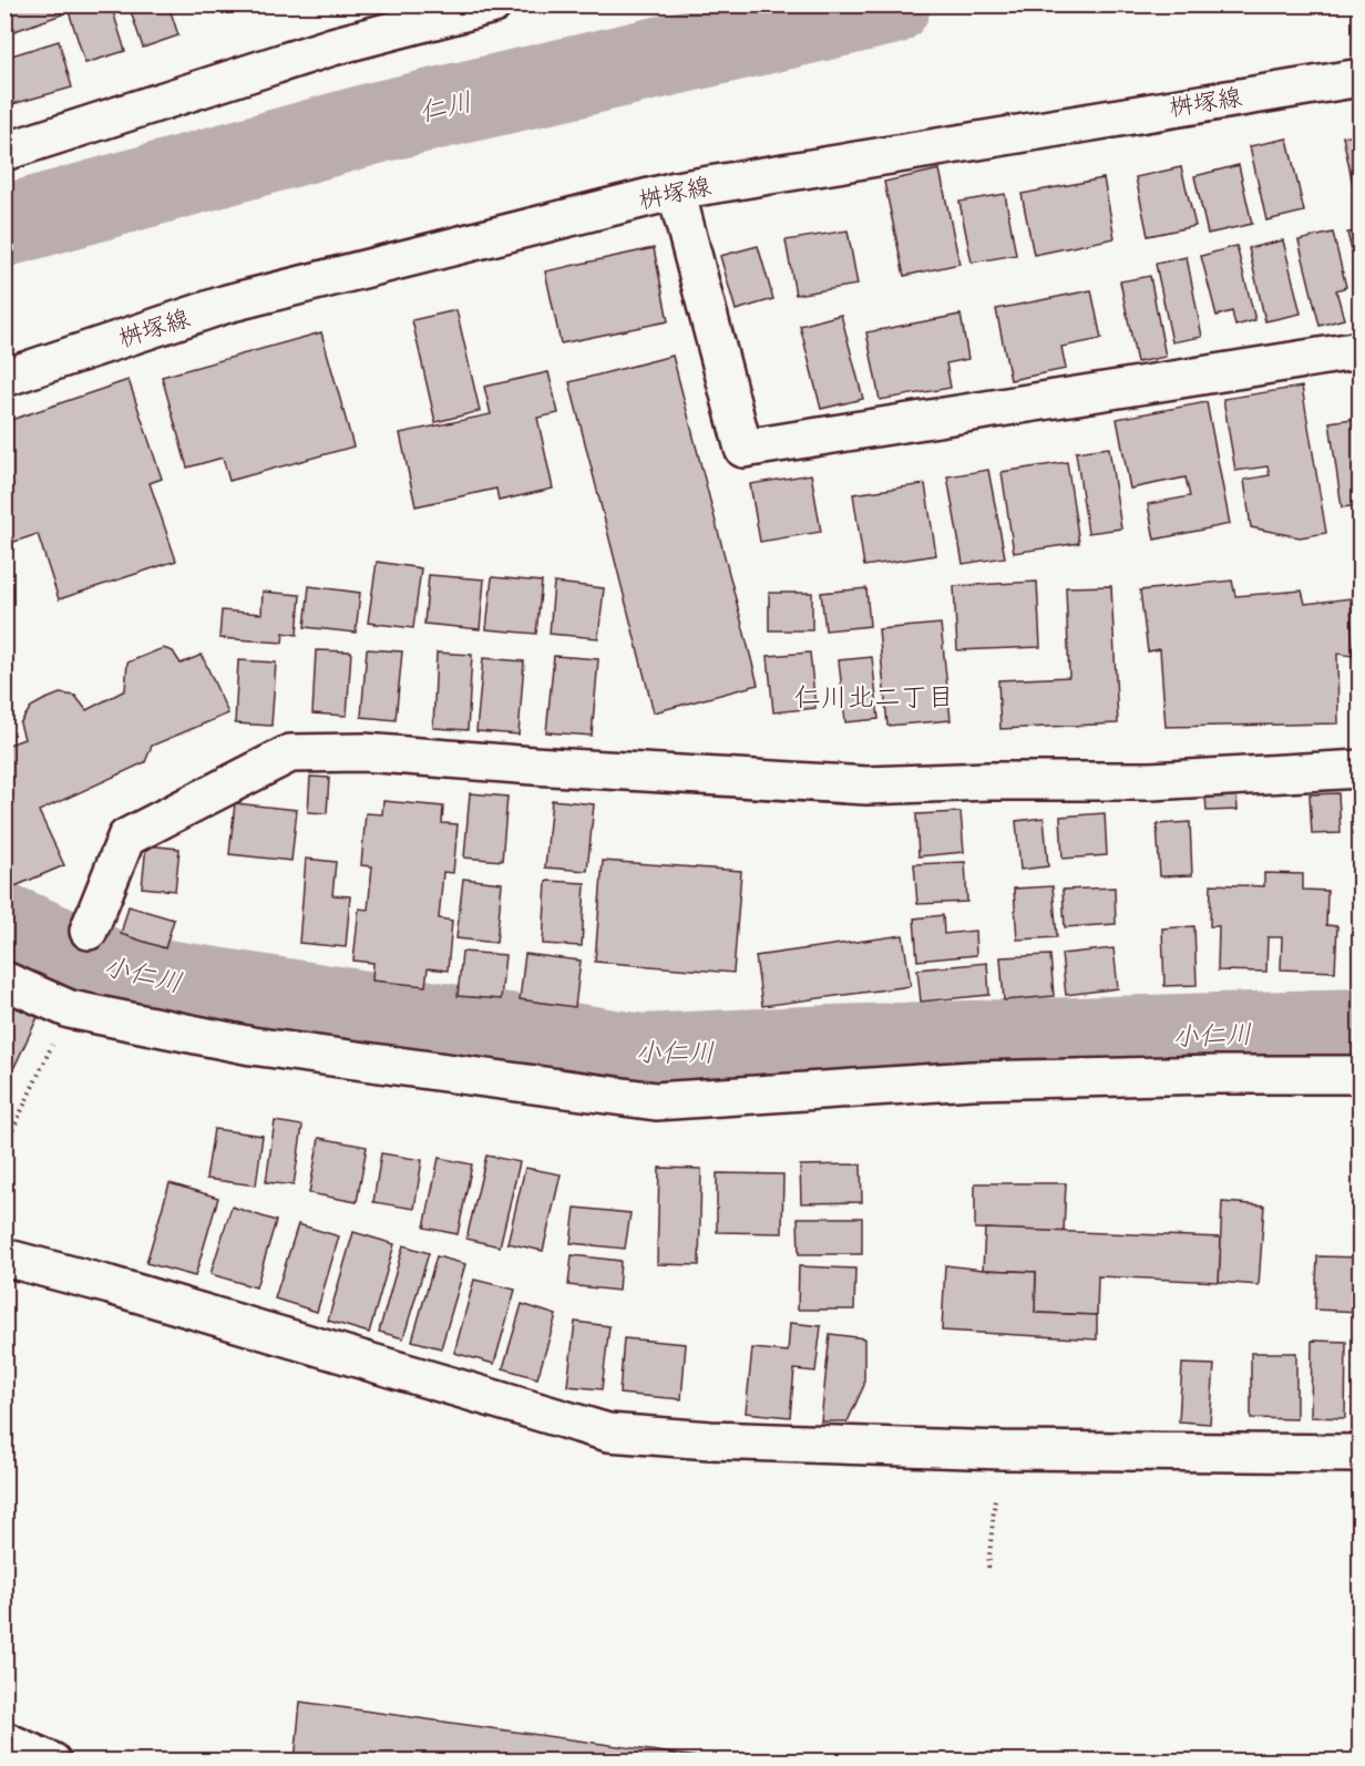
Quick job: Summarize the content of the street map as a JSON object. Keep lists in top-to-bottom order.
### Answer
{
  "streets": {
    "street": ["桝塚線"]
  },
  "districts": ["仁川北二丁目"],
  "water": ["仁川", "小仁川"]
}
